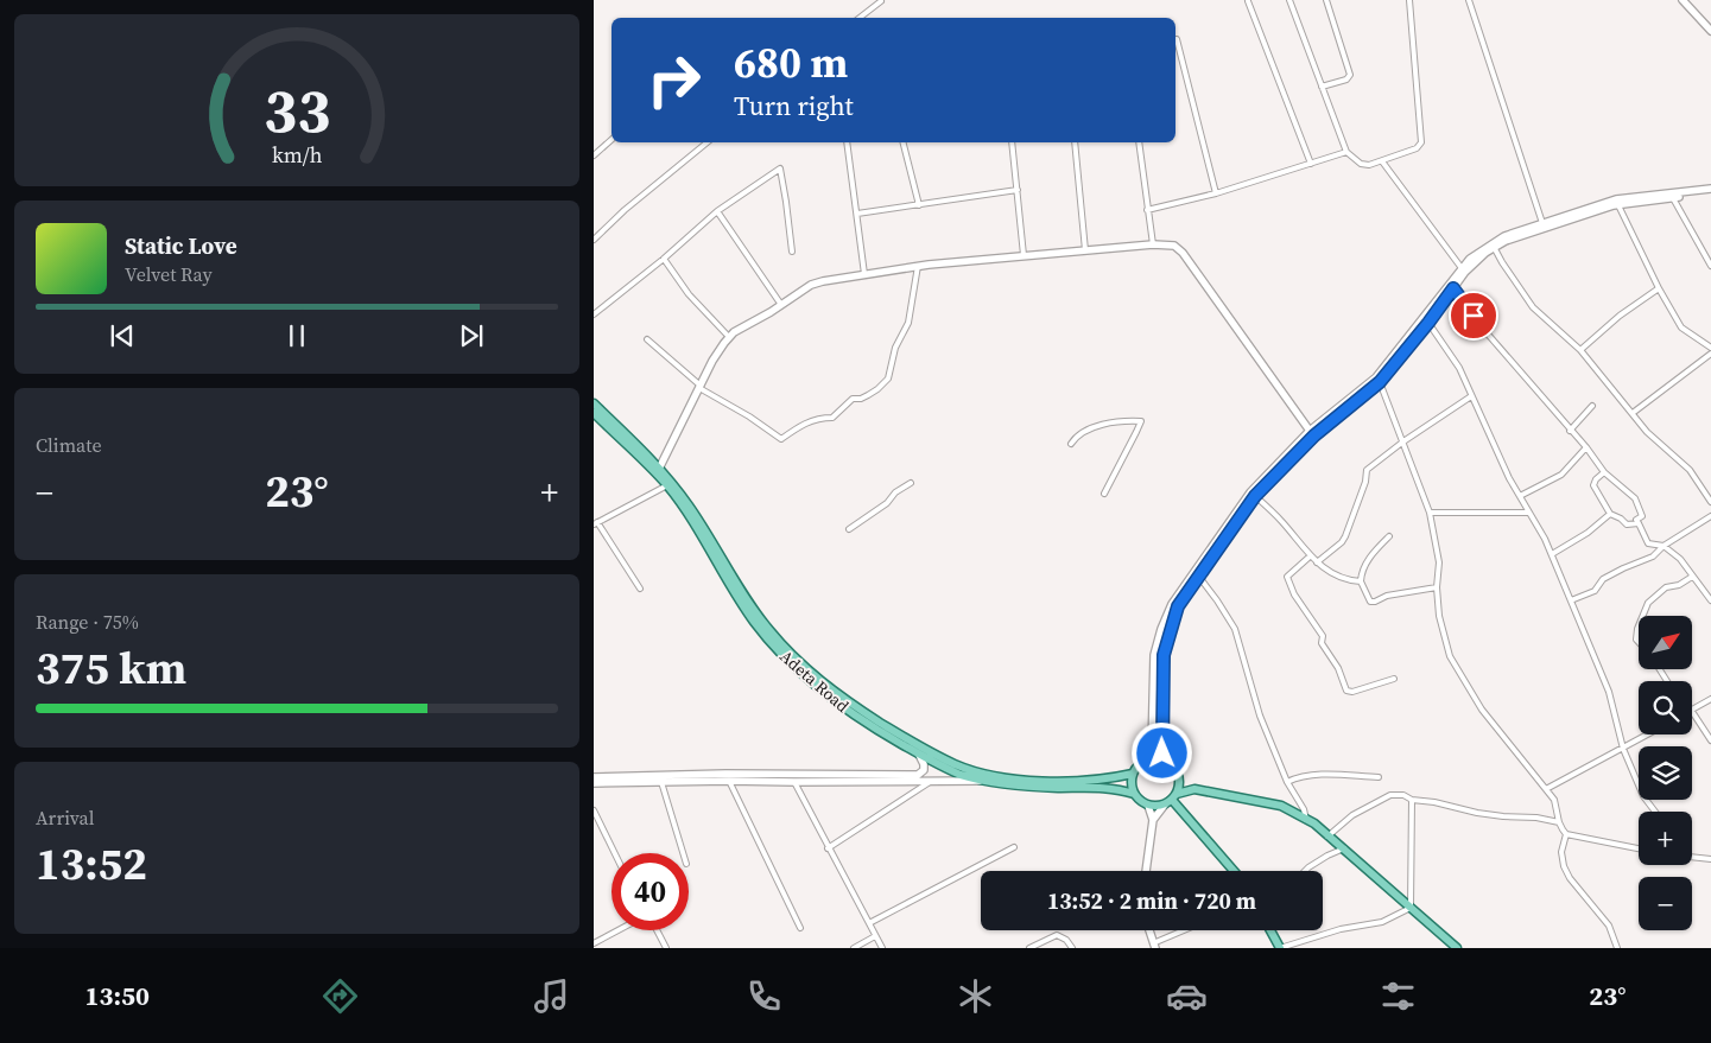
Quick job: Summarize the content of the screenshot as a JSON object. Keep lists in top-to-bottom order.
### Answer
{
  "streets": {
    "main road": ["Adeta Road"]
  },
  "north": "top right",
  "page": {
    "turn": ["680 m", "Turn right"],
    "song": ["Static Love", "Velvet Ray"],
    "tile": [
      "Climate",
      ["Range · 75%", "375 km"],
      ["Arrival", "13:52"]
    ],
    "heat": ["−", "23°", "+"],
    "map_buttons": ["+", "−"],
    "limit": "40",
    "trip": "13:52 · 2 min · 720 m",
    "tabs": ["13:50", "23°"],
    "gauge": ["33", "km/h"]
  }
}
